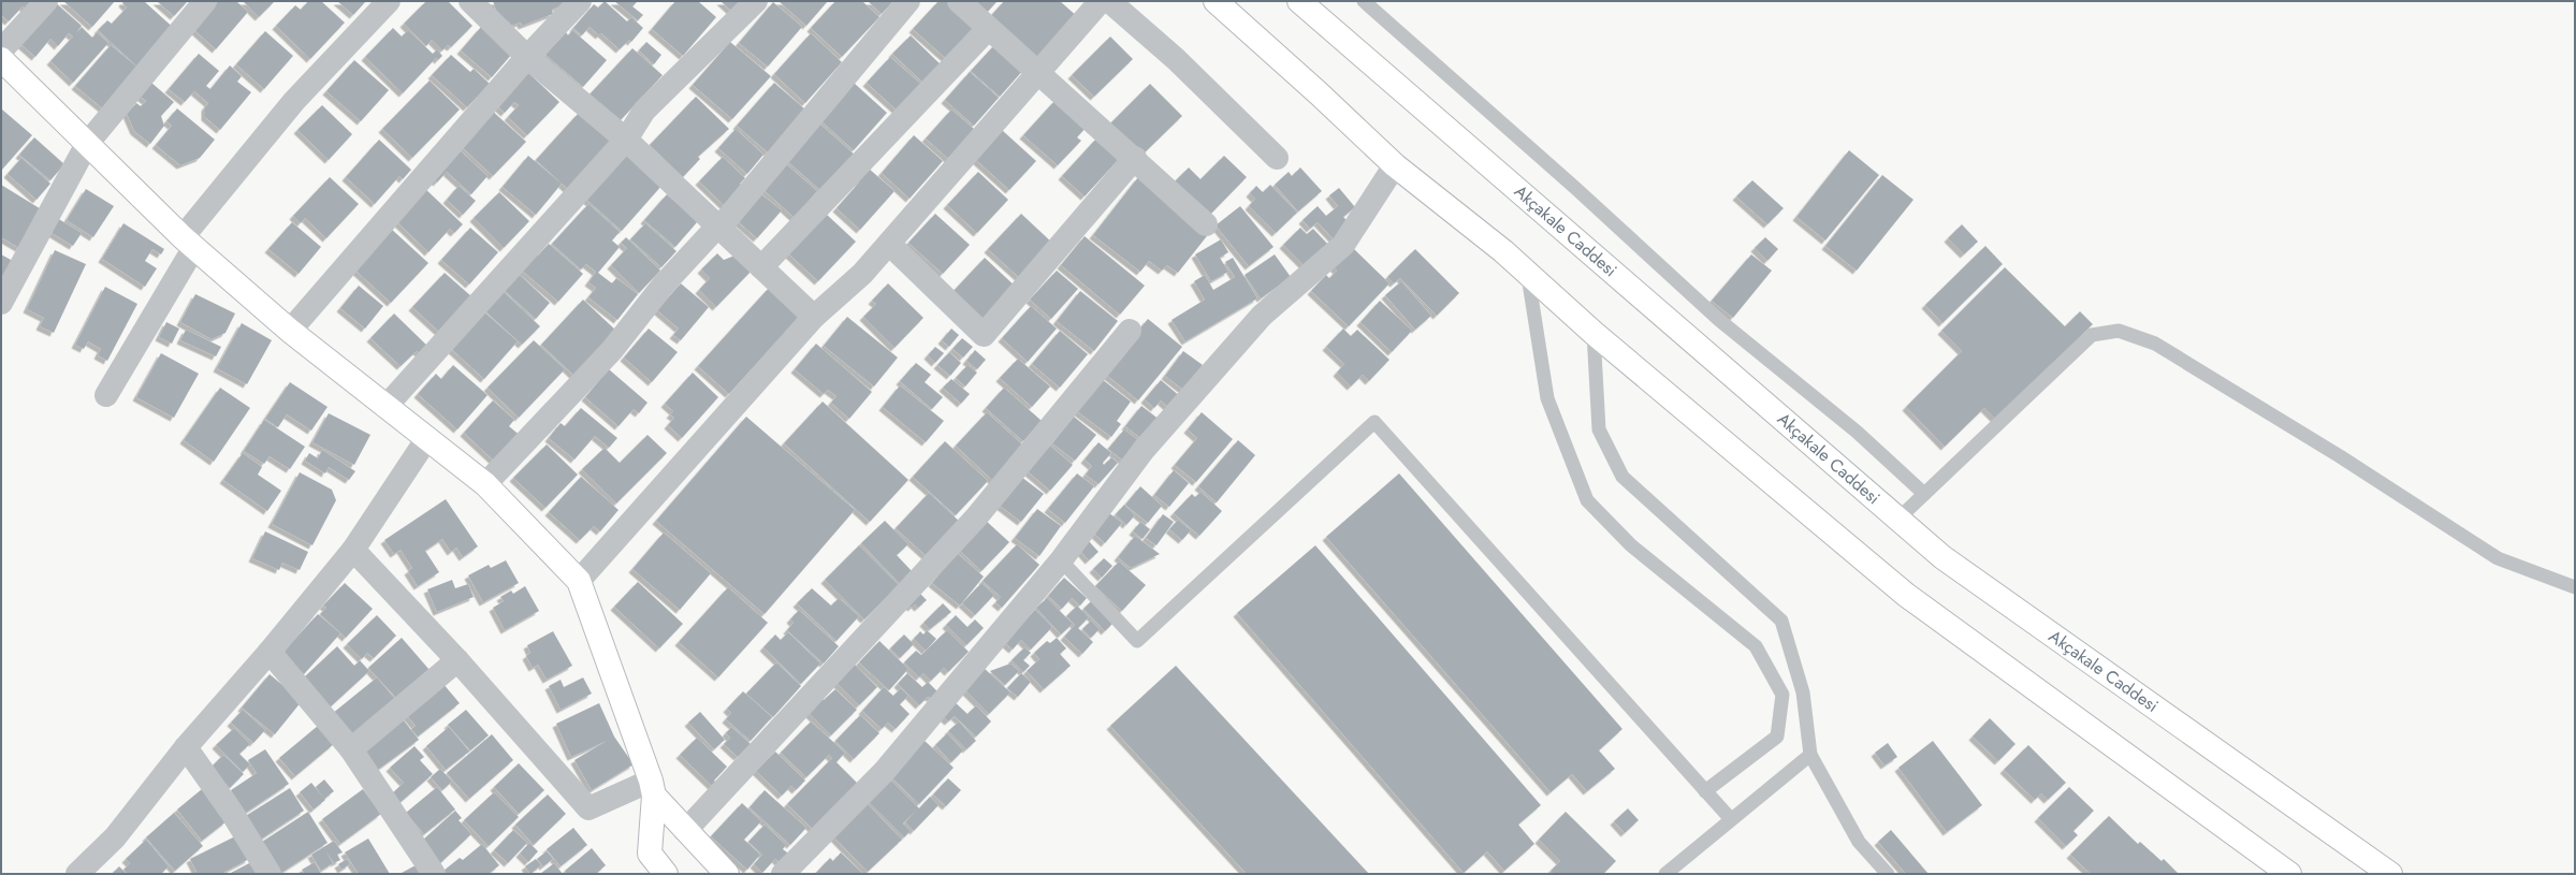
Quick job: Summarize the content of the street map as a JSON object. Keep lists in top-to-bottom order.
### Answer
{
  "streets": {
    "main road": ["Akçakale Caddesi"]
  }
}
